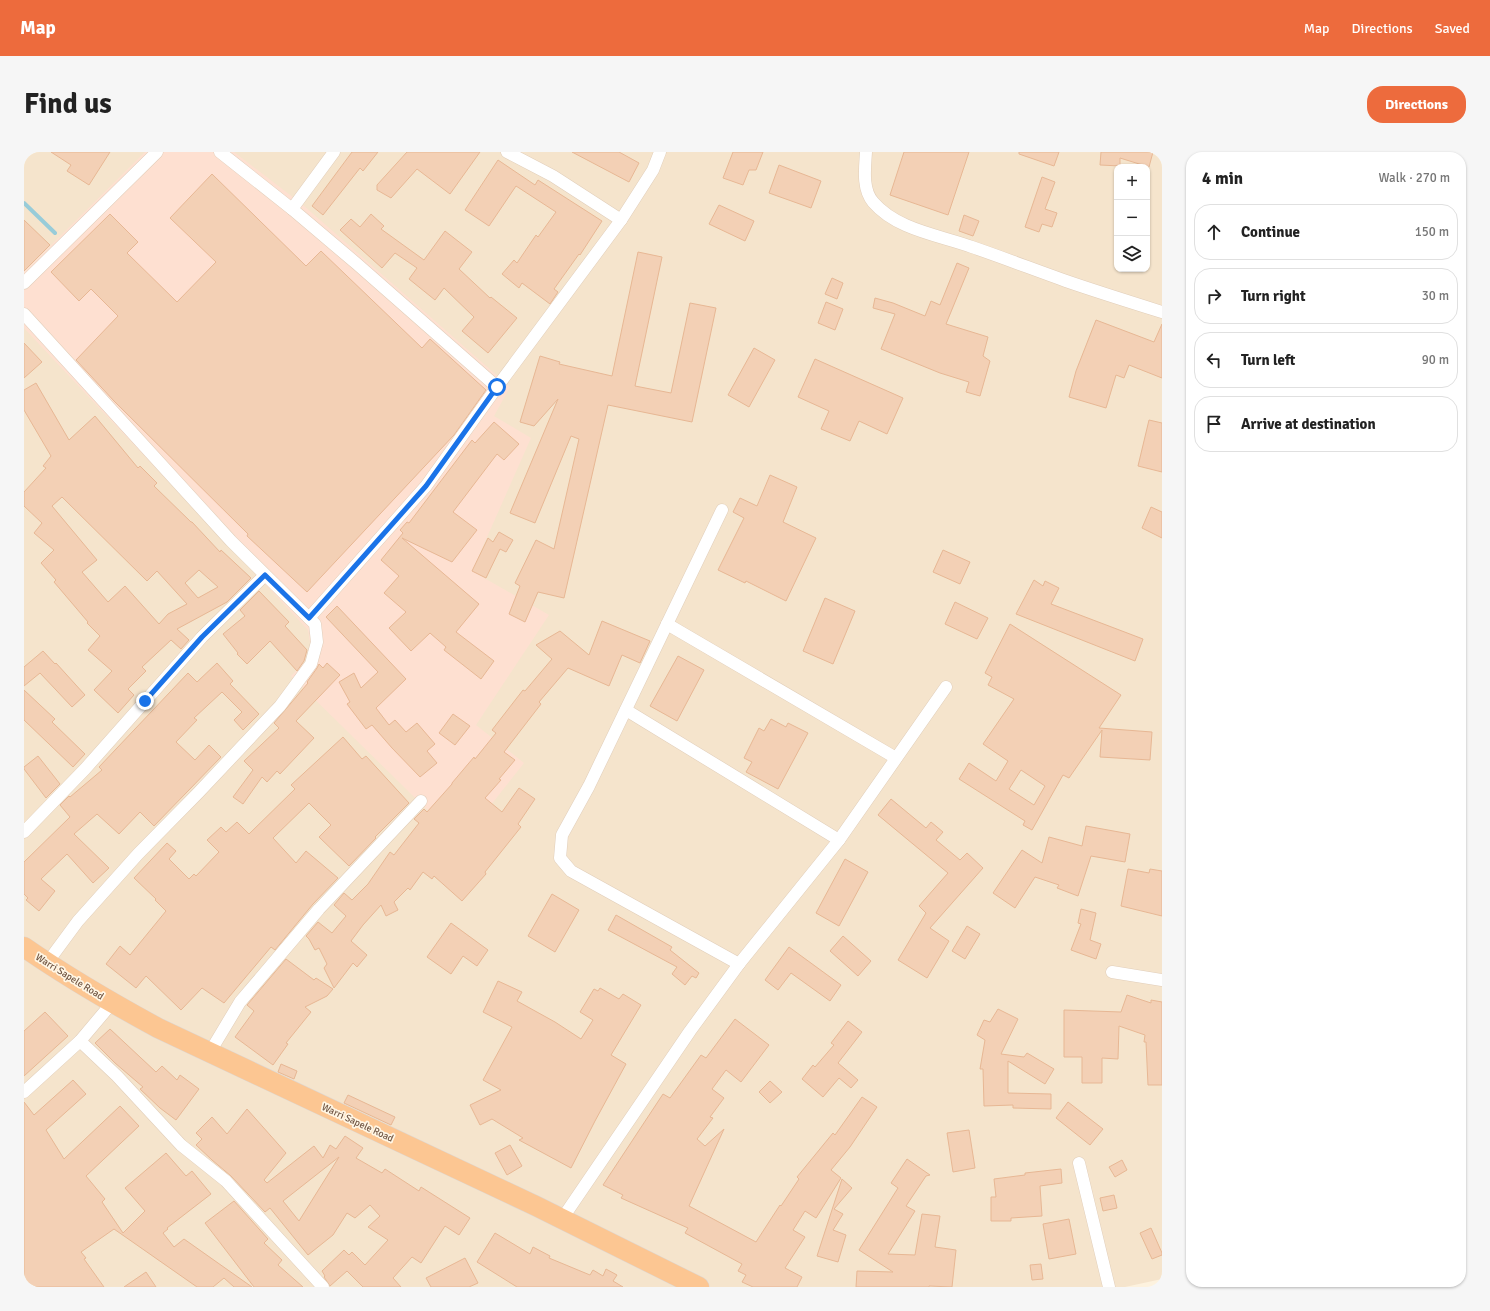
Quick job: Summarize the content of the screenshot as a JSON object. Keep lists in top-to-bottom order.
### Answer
{
  "streets": {
    "highway": ["Warri Sapele Road"]
  },
  "page": {
    "header": "Map",
    "nav": ["Map", "Directions", "Saved"],
    "buttons": "Directions",
    "title": "Find us",
    "heading": ["4 min", "Walk · 270 m"],
    "map_buttons": ["+", "−"],
    "list": [
      ["Continue", "150 m"],
      ["Turn right", "30 m"],
      ["Turn left", "90 m"],
      "Arrive at destination"
    ]
  }
}
